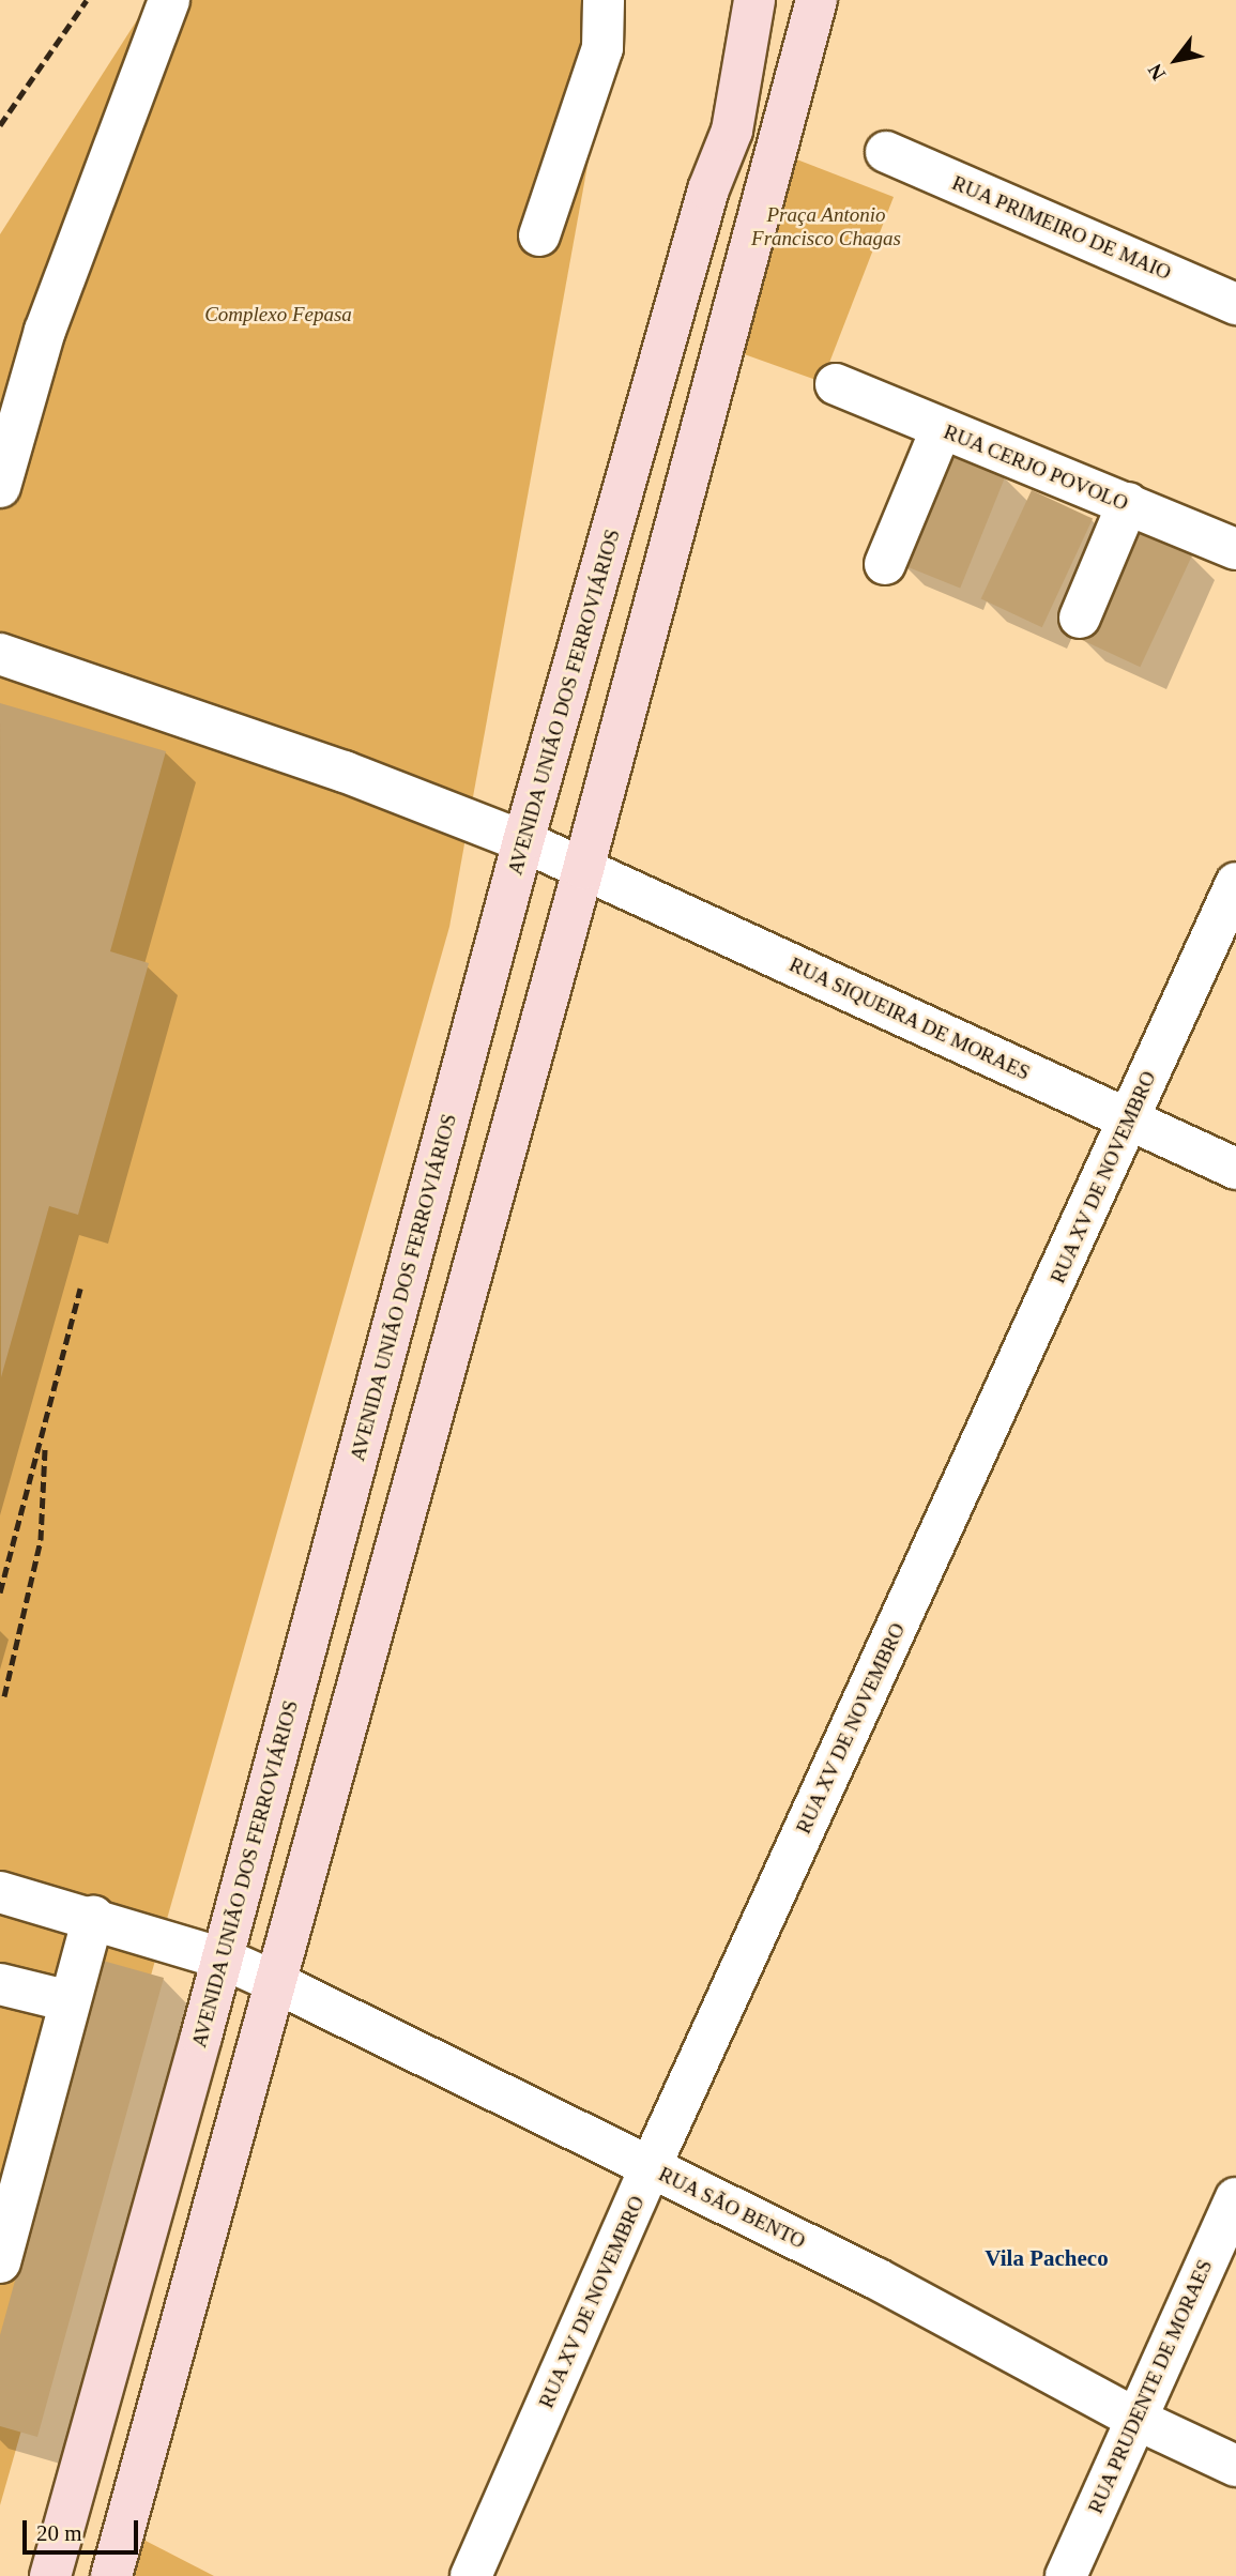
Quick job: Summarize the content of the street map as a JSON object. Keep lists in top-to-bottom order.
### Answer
{
  "streets": {
    "main road": ["AVENIDA UNIÃO DOS FERROVIÁRIOS"],
    "street": [
      "RUA PRIMEIRO DE MAIO",
      "RUA CERJO POVOLO",
      "RUA SIQUEIRA DE MORAES",
      "RUA XV DE NOVEMBRO",
      "RUA SÃO BENTO",
      "RUA PRUDENTE DE MORAES"
    ]
  },
  "crossings": [
    ["AVENIDA UNIÃO DOS FERROVIÁRIOS", "RUA SIQUEIRA DE MORAES"],
    ["AVENIDA UNIÃO DOS FERROVIÁRIOS", "RUA SÃO BENTO"],
    ["RUA SIQUEIRA DE MORAES", "RUA XV DE NOVEMBRO"],
    ["RUA XV DE NOVEMBRO", "RUA SÃO BENTO"],
    ["RUA SÃO BENTO", "RUA PRUDENTE DE MORAES"]
  ],
  "districts": ["Vila Pacheco"],
  "parks": ["Praça Antonio Francisco Chagas", "Complexo Fepasa"],
  "scale_bar": "20 m",
  "north": "bottom left"
}
